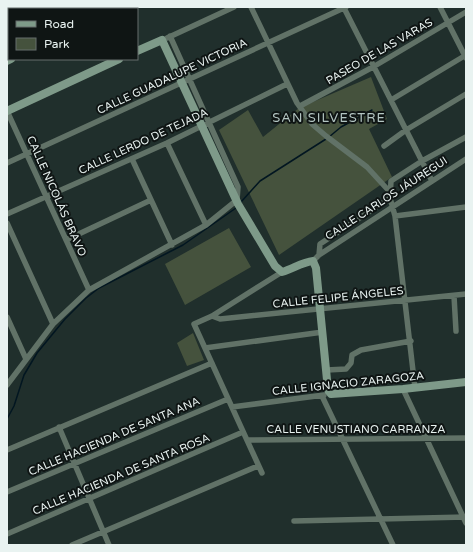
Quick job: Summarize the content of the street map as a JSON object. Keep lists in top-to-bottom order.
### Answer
{
  "streets": {
    "street": [
      "PASEO DE LAS VARAS",
      "CALLE GUADALUPE VICTORIA",
      "CALLE LERDO DE TEJADA",
      "CALLE NICOLÁS BRAVO",
      "CALLE CARLOS JÁUREGUI",
      "CALLE FELIPE ÁNGELES",
      "CALLE IGNACIO ZARAGOZA",
      "CALLE VENUSTIANO CARRANZA",
      "CALLE HACIENDA DE SANTA ANA",
      "CALLE HACIENDA DE SANTA ROSA"
    ]
  },
  "crossings": [
    ["CALLE GUADALUPE VICTORIA", "CALLE NICOLÁS BRAVO"],
    ["CALLE LERDO DE TEJADA", "CALLE NICOLÁS BRAVO"],
    ["CALLE CARLOS JÁUREGUI", "CALLE FELIPE ÁNGELES"]
  ],
  "districts": ["SAN SILVESTRE"],
  "legend": ["Road", "Park"]
}
